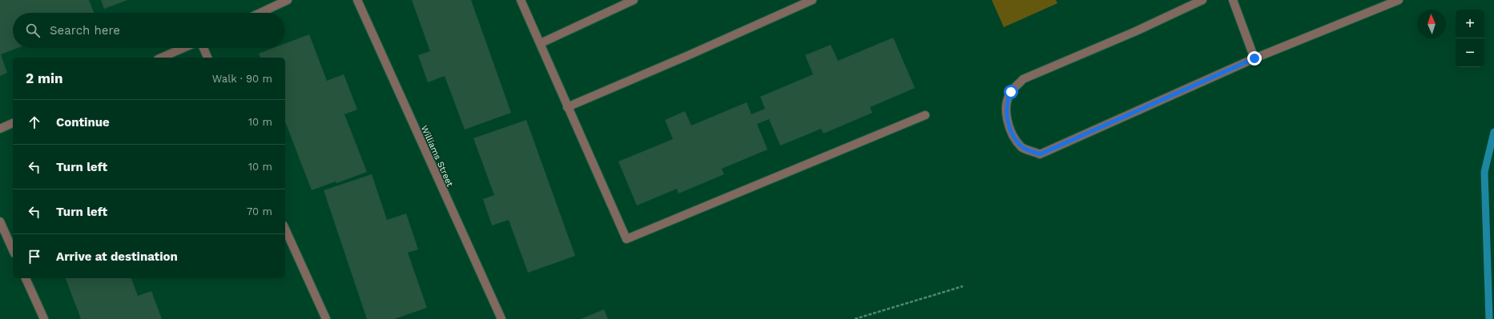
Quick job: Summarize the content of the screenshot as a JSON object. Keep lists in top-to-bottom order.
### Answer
{
  "streets": {
    "street": ["Williams Street"]
  },
  "north": "top",
  "page": {
    "map_buttons": ["+", "−"],
    "search": "Search here",
    "heading": ["2 min", "Walk · 90 m"],
    "list": [
      ["Continue", "10 m"],
      ["Turn left", "10 m"],
      ["Turn left", "70 m"],
      "Arrive at destination"
    ]
  }
}
